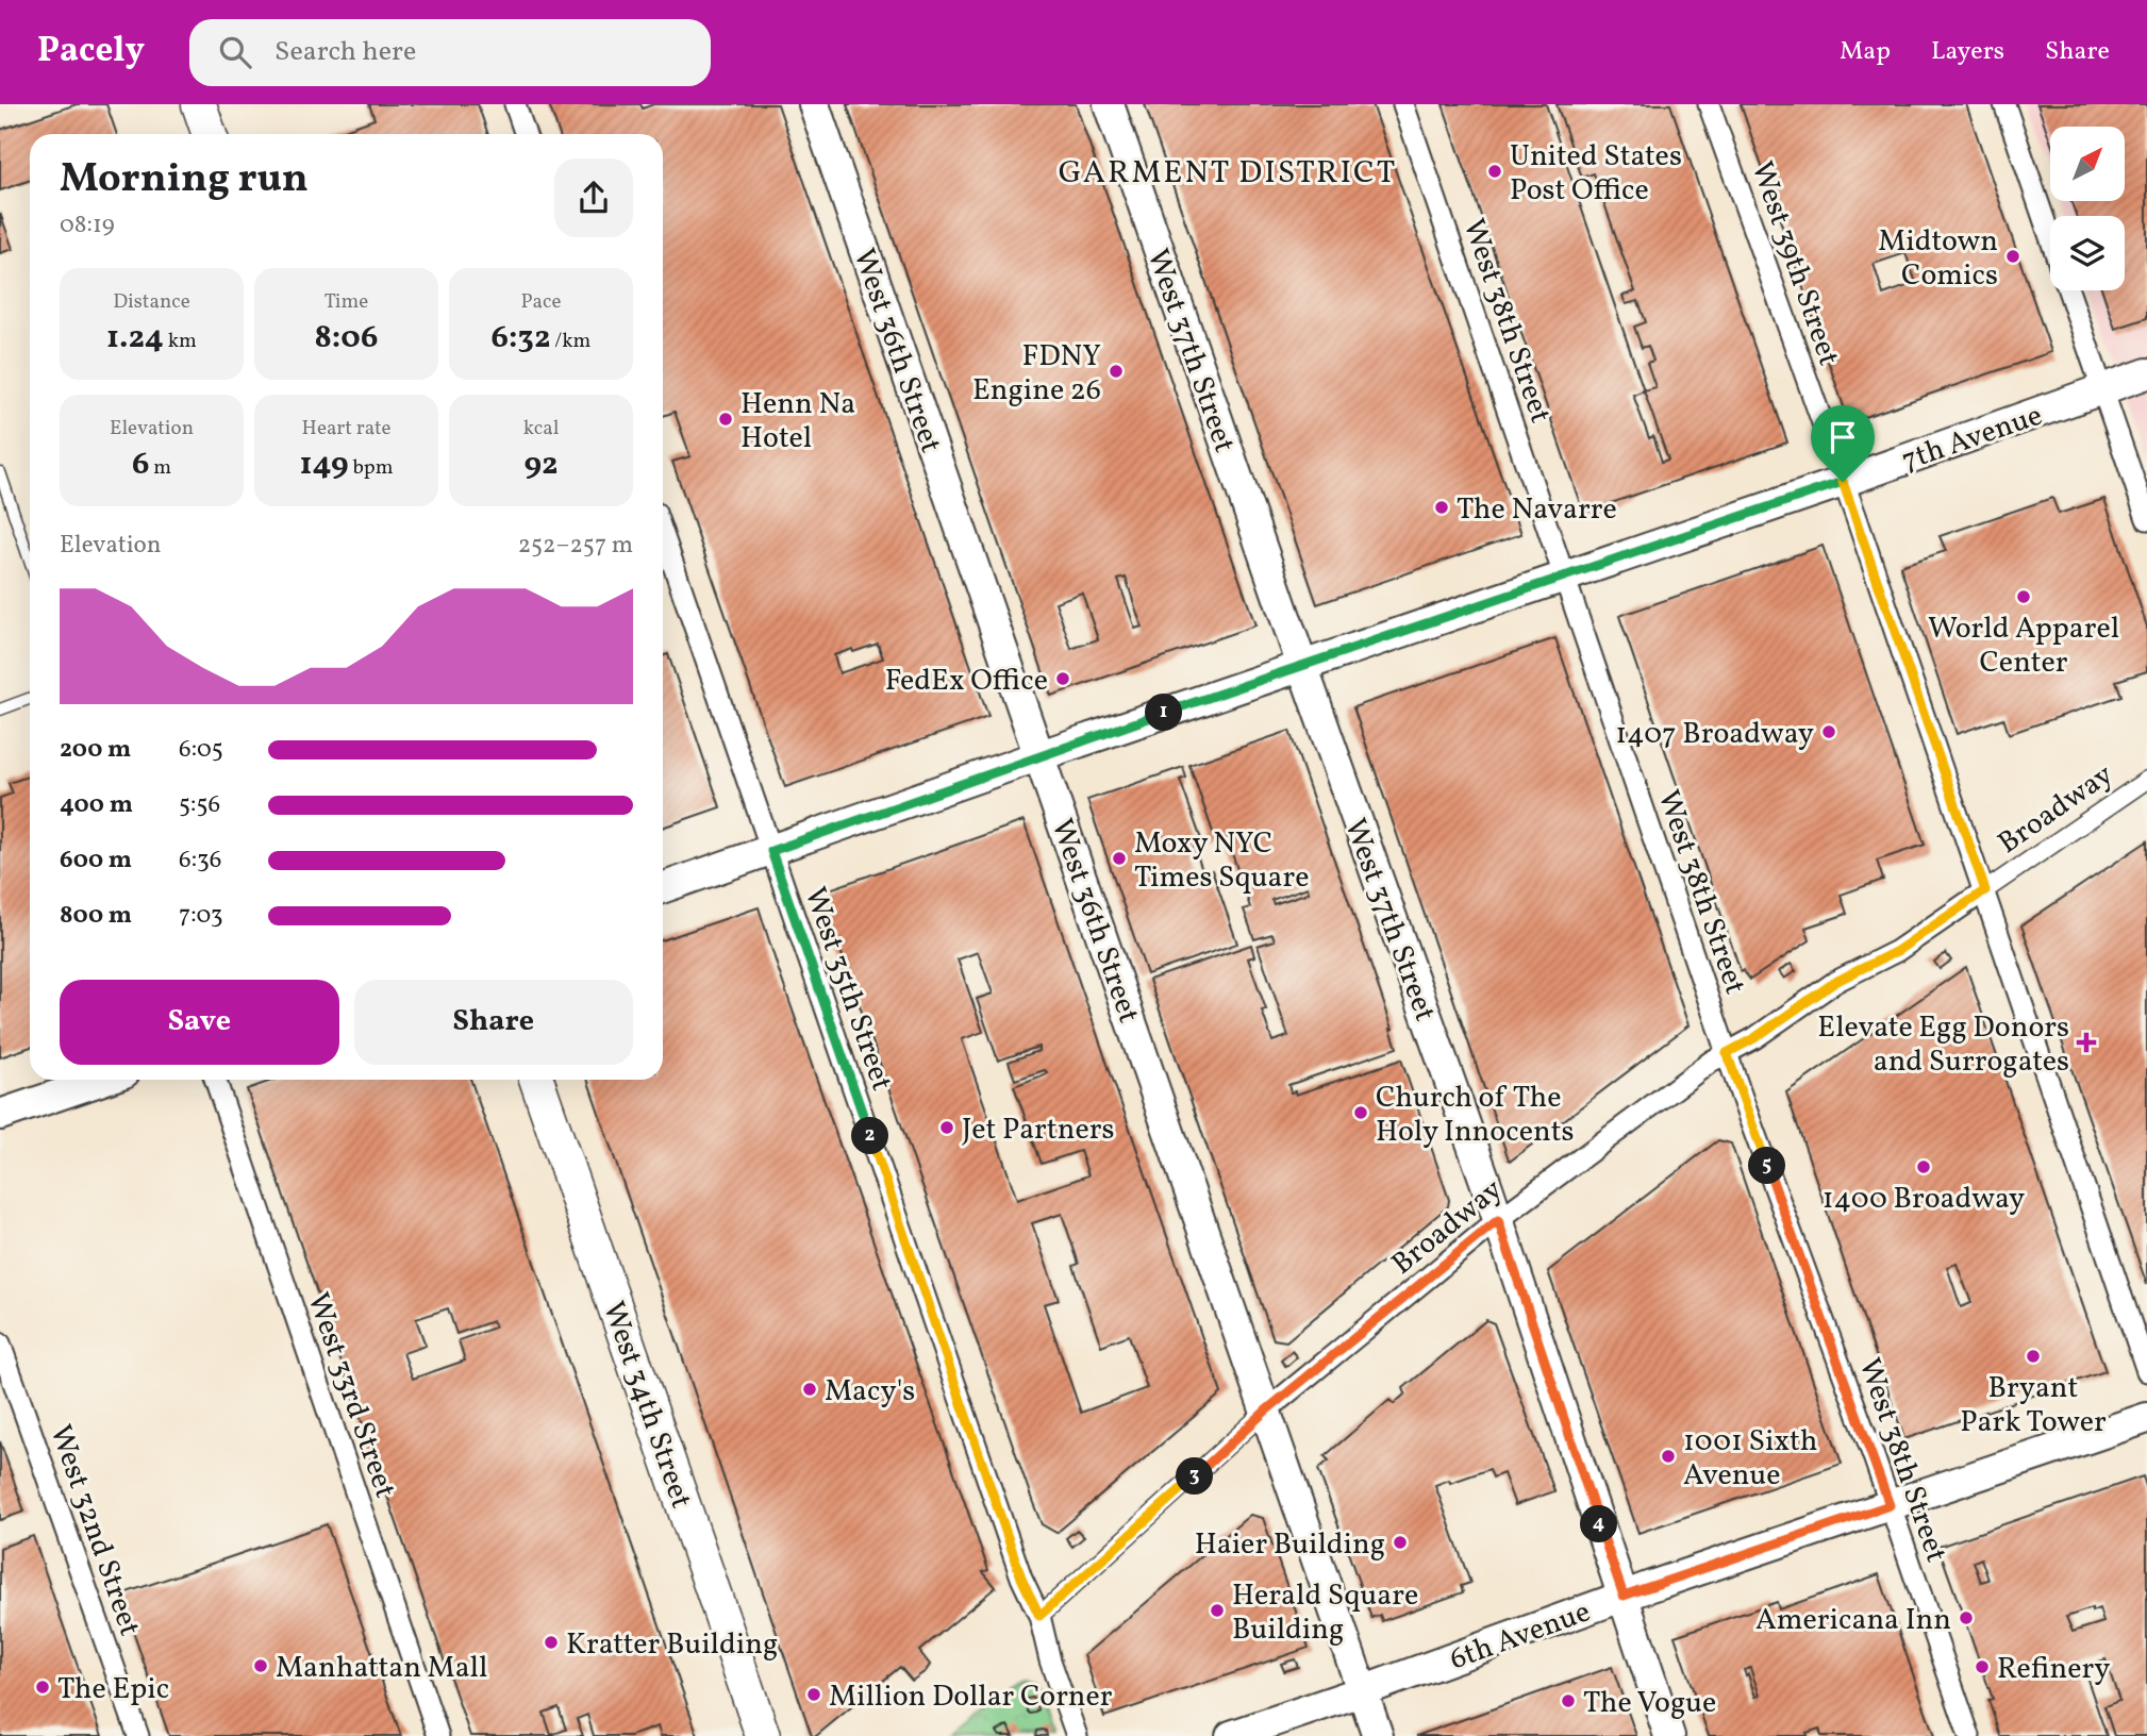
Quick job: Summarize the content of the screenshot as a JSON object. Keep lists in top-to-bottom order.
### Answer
{
  "streets": {
    "main road": [
      "West 36th Street",
      "West 37th Street",
      "7th Avenue",
      "West 34th Street",
      "6th Avenue"
    ],
    "street": [
      "West 39th Street",
      "West 38th Street",
      "Broadway",
      "West 35th Street",
      "West 33rd Street",
      "West 32nd Street"
    ]
  },
  "crossings": [
    ["West 39th Street", "7th Avenue"],
    ["West 39th Street", "Broadway"],
    ["West 38th Street", "7th Avenue"],
    ["West 38th Street", "Broadway"],
    ["West 38th Street", "6th Avenue"],
    ["West 36th Street", "7th Avenue"],
    ["West 36th Street", "Broadway"],
    ["West 36th Street", "6th Avenue"],
    ["West 37th Street", "7th Avenue"],
    ["West 37th Street", "Broadway"],
    ["West 37th Street", "6th Avenue"],
    ["7th Avenue", "West 35th Street"],
    ["Broadway", "West 35th Street"]
  ],
  "districts": ["GARMENT DISTRICT"],
  "places": {
    "other": [
      "United States Post Office",
      "Midtown Comics",
      "FDNY Engine 26",
      "Henn Na Hotel",
      "The Navarre",
      "World Apparel Center",
      "FedEx Office",
      "1407 Broadway",
      "Moxy NYC Times Square",
      "Church of The Holy Innocents",
      "Jet Partners",
      "1400 Broadway",
      "Bryant Park Tower",
      "Macy's",
      "1001 Sixth Avenue",
      "Haier Building",
      "Herald Square Building",
      "Americana Inn",
      "Kratter Building",
      "Manhattan Mall",
      "Refinery",
      "The Epic",
      "Million Dollar Corner",
      "The Vogue"
    ],
    "health": ["Elevate Egg Donors and Surrogates"]
  },
  "north": "top right",
  "page": {
    "header": "Pacely",
    "search": "Search here",
    "nav": ["Map", "Layers", "Share"],
    "heading": ["Morning run", "08:19"],
    "stats": [
      ["Distance", "1.24 km"],
      ["Time", "8:06"],
      ["Pace", "6:32 /km"],
      ["Elevation", "6 m"],
      ["Heart rate", "149 bpm"],
      ["kcal", "92"]
    ],
    "chart": ["Elevation", "252–257 m"],
    "pins": [
      "1",
      "2",
      "5",
      "3",
      "4"
    ],
    "list": [
      {
        "name": "200 m",
        "note": "6:05"
      },
      {
        "name": "400 m",
        "note": "5:56"
      },
      {
        "name": "600 m",
        "note": "6:36"
      },
      {
        "name": "800 m",
        "note": "7:03"
      }
    ],
    "buttons": ["Save", "Share"]
  }
}
